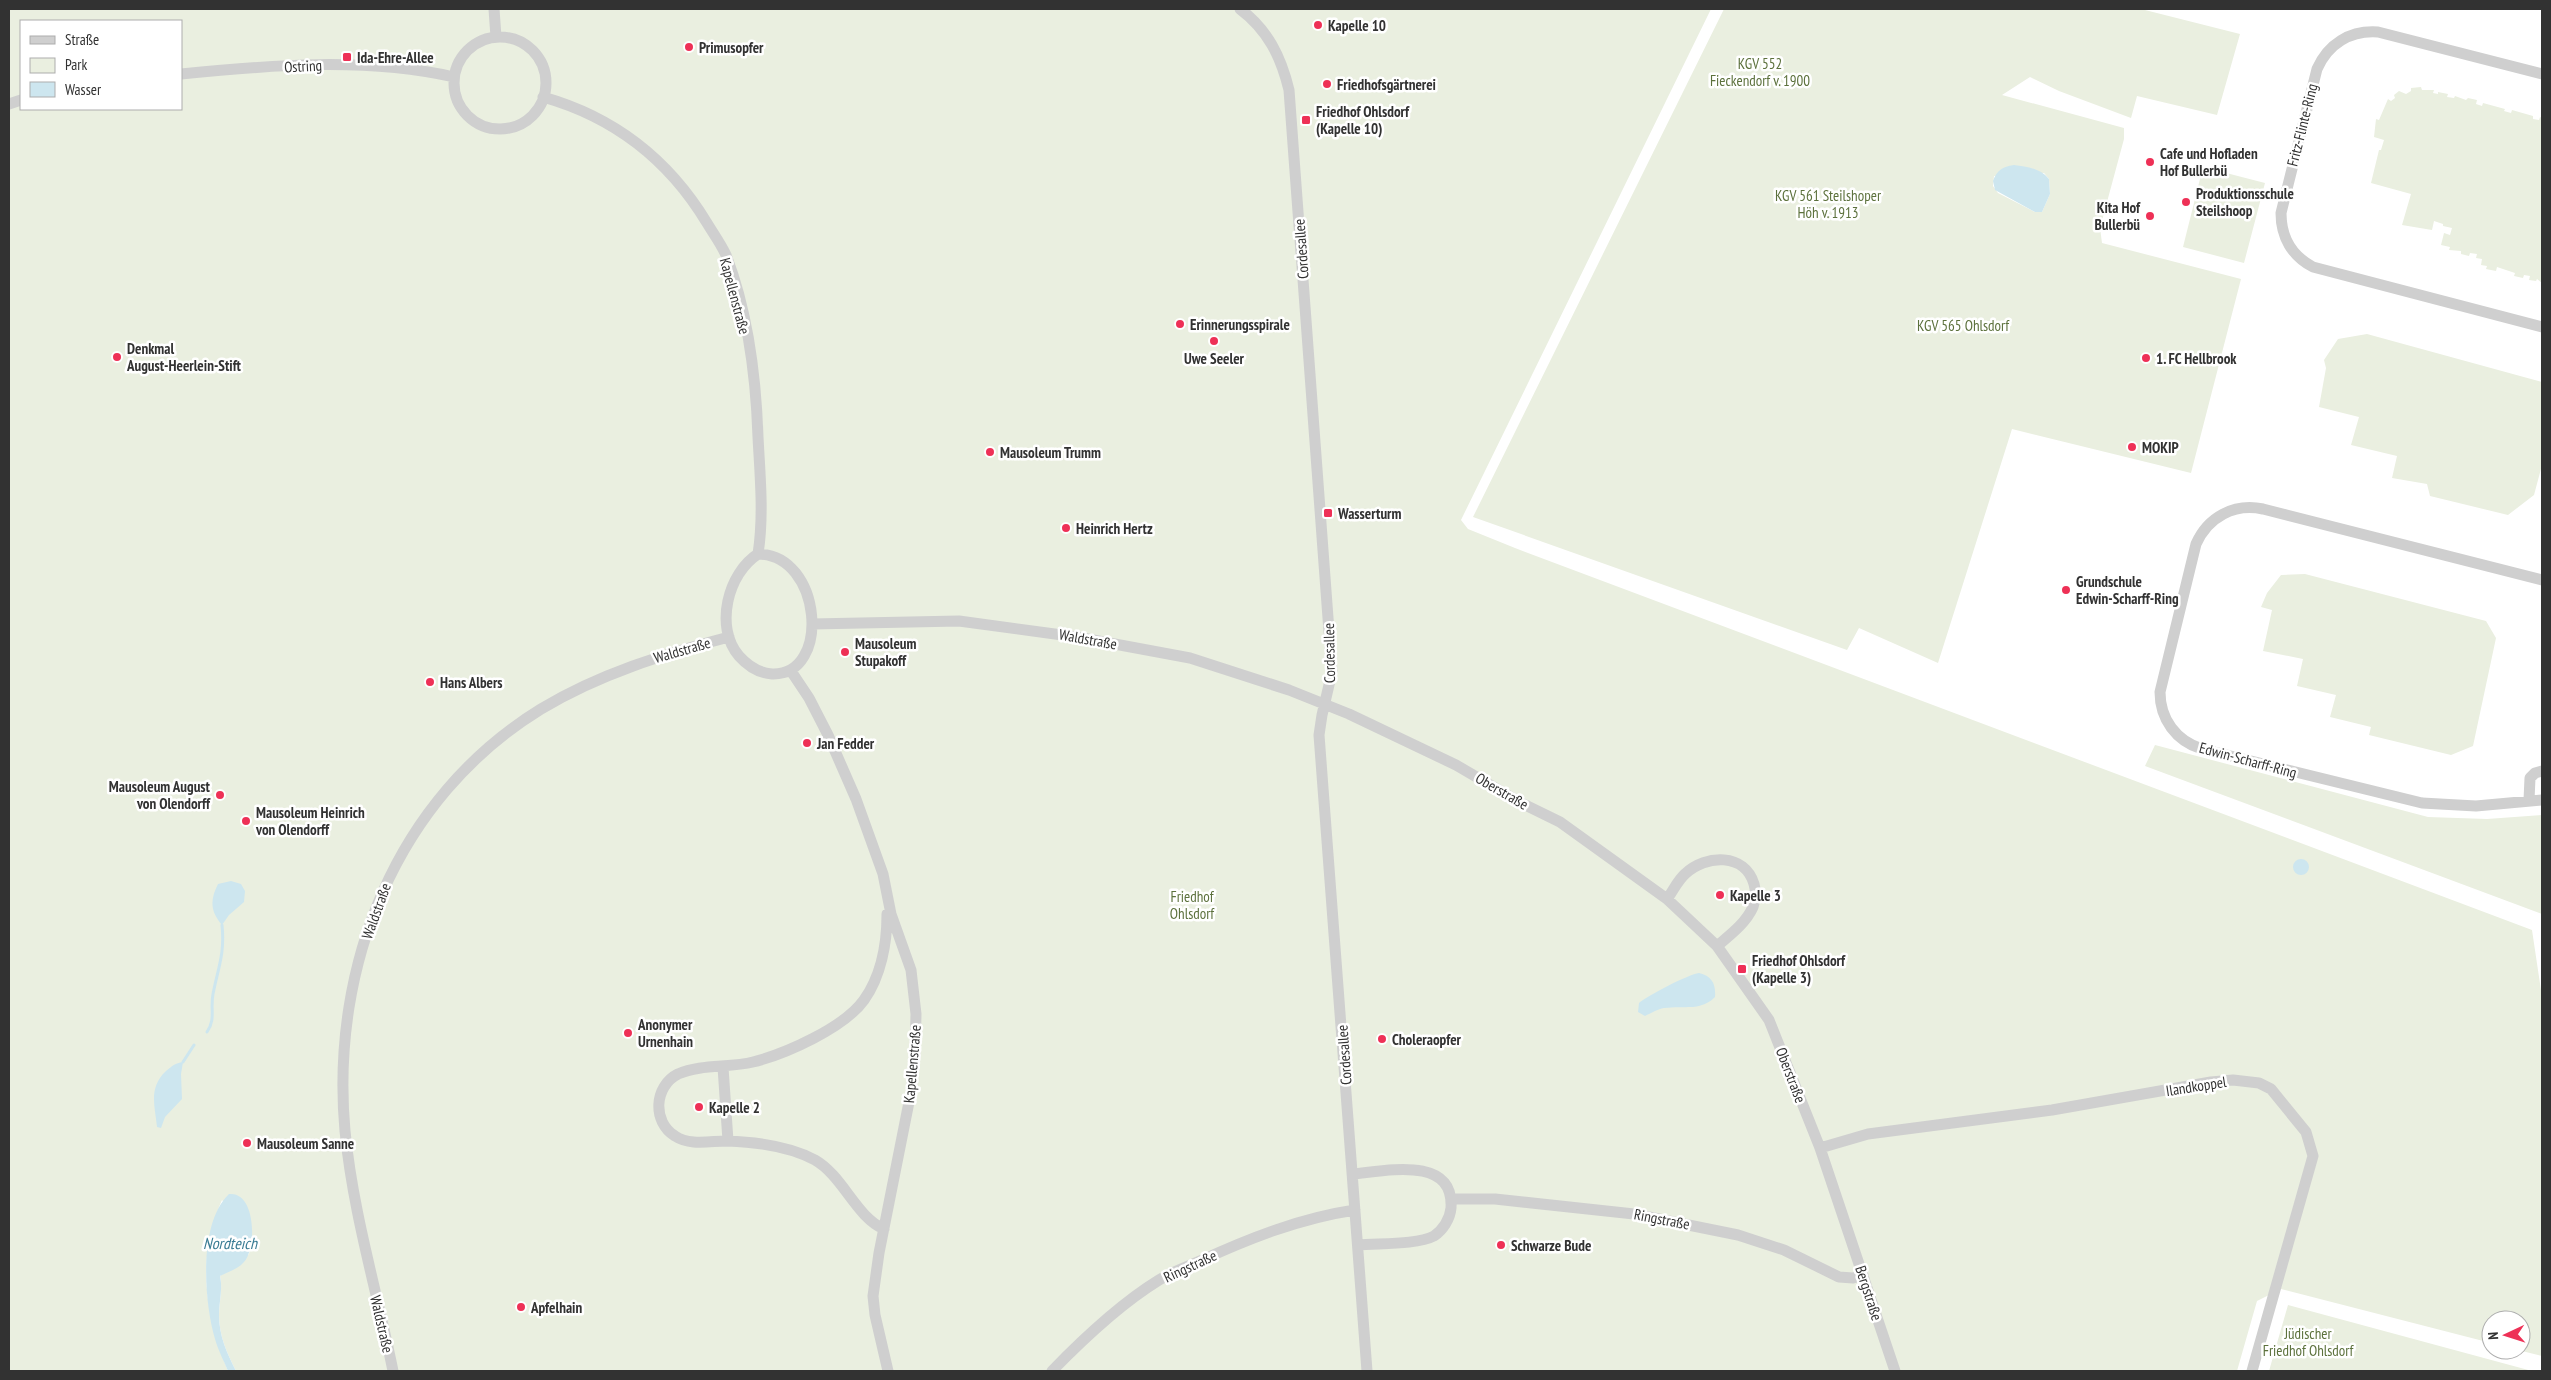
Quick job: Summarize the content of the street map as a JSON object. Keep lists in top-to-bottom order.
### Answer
{
  "streets": {
    "street": [
      "Ostring",
      "Fritz-Flinte-Ring",
      "Cordesallee",
      "Kapellenstraße",
      "Waldstraße",
      "Edwin-Scharff-Ring",
      "Oberstraße",
      "Ilandkoppel",
      "Ringstraße",
      "Bergstraße"
    ]
  },
  "crossings": [
    ["Ostring", "Kapellenstraße"],
    ["Cordesallee", "Waldstraße"],
    ["Cordesallee", "Oberstraße"],
    ["Cordesallee", "Ringstraße"],
    ["Kapellenstraße", "Waldstraße"],
    ["Waldstraße", "Oberstraße"],
    ["Oberstraße", "Ilandkoppel"],
    ["Oberstraße", "Bergstraße"],
    ["Ringstraße", "Bergstraße"]
  ],
  "water": ["Nordteich"],
  "parks": [
    "KGV 552 Fieckendorf v. 1900",
    "KGV 561 Steilshoper Höh v. 1913",
    "KGV 565 Ohlsdorf",
    "Friedhof Ohlsdorf",
    "Jüdischer Friedhof Ohlsdorf"
  ],
  "places": {
    "other": [
      "Kapelle 10",
      "Primusopfer",
      "Friedhofsgärtnerei",
      "Cafe und Hofladen Hof Bullerbü",
      "Produktionsschule Steilshoop",
      "Kita Hof Bullerbü",
      "Erinnerungsspirale",
      "Uwe Seeler",
      "Denkmal August-Heerlein-Stift",
      "1. FC Hellbrook",
      "MOKIP",
      "Mausoleum Trumm",
      "Heinrich Hertz",
      "Grundschule Edwin-Scharff-Ring",
      "Mausoleum Stupakoff",
      "Hans Albers",
      "Jan Fedder",
      "Mausoleum August von Olendorff",
      "Mausoleum Heinrich von Olendorff",
      "Kapelle 3",
      "Anonymer Urnenhain",
      "Choleraopfer",
      "Kapelle 2",
      "Mausoleum Sanne",
      "Schwarze Bude",
      "Apfelhain"
    ],
    "transit": [
      "Ida-Ehre-Allee",
      "Friedhof Ohlsdorf (Kapelle 10)",
      "Wasserturm",
      "Friedhof Ohlsdorf (Kapelle 3)"
    ]
  },
  "legend": ["Straße", "Park", "Wasser"],
  "north": "left"
}
